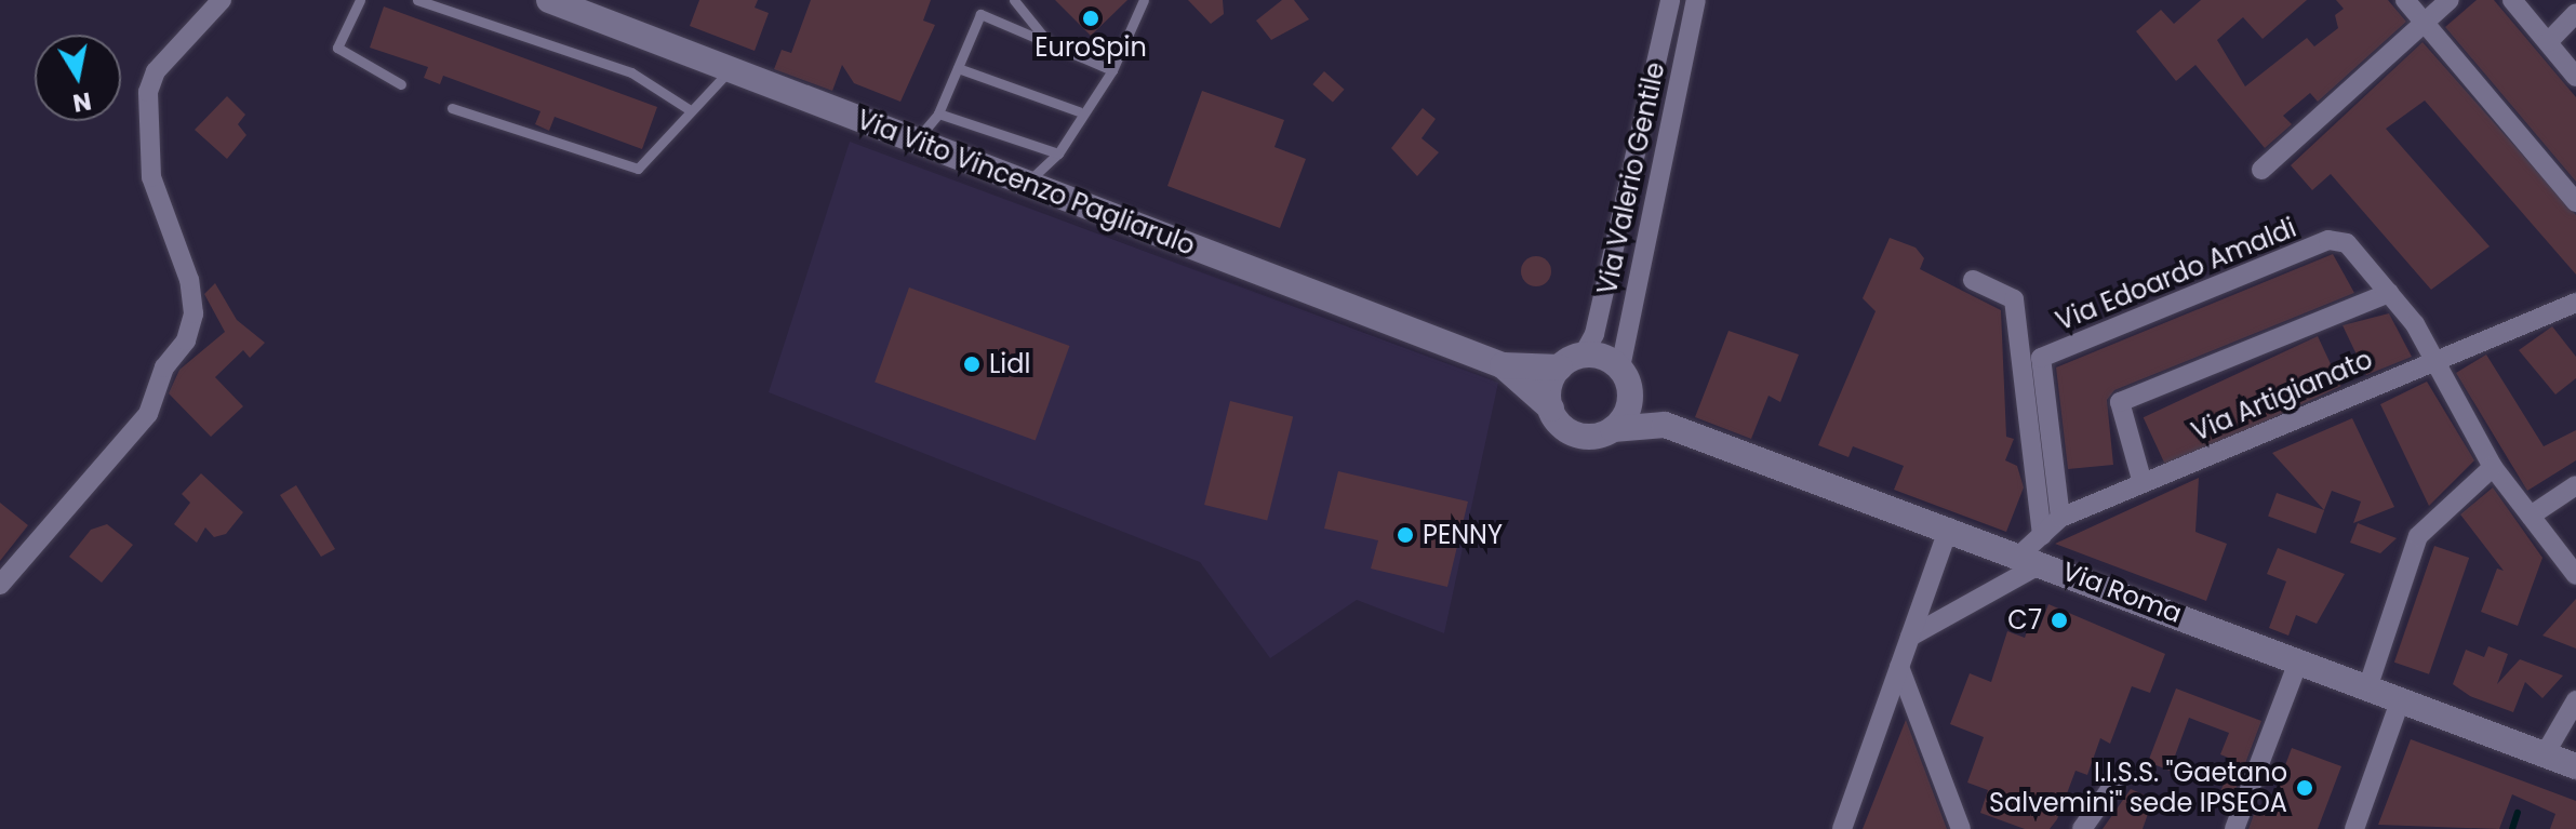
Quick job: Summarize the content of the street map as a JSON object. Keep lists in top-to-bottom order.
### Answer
{
  "streets": {
    "street": [
      "Via Valerio Gentile",
      "Via Vito Vincenzo Pagliarulo",
      "Via Edoardo Amaldi",
      "Via Artigianato",
      "Via Roma"
    ]
  },
  "crossings": [
    ["Via Valerio Gentile", "Via Vito Vincenzo Pagliarulo"],
    ["Via Valerio Gentile", "Via Roma"],
    ["Via Vito Vincenzo Pagliarulo", "Via Roma"],
    ["Via Edoardo Amaldi", "Via Artigianato"],
    ["Via Artigianato", "Via Roma"]
  ],
  "places": [
    "EuroSpin",
    "Lidl",
    "PENNY",
    "C7",
    "I.I.S.S. \"Gaetano Salvemini\" sede IPSEOA"
  ],
  "north": "bottom"
}
